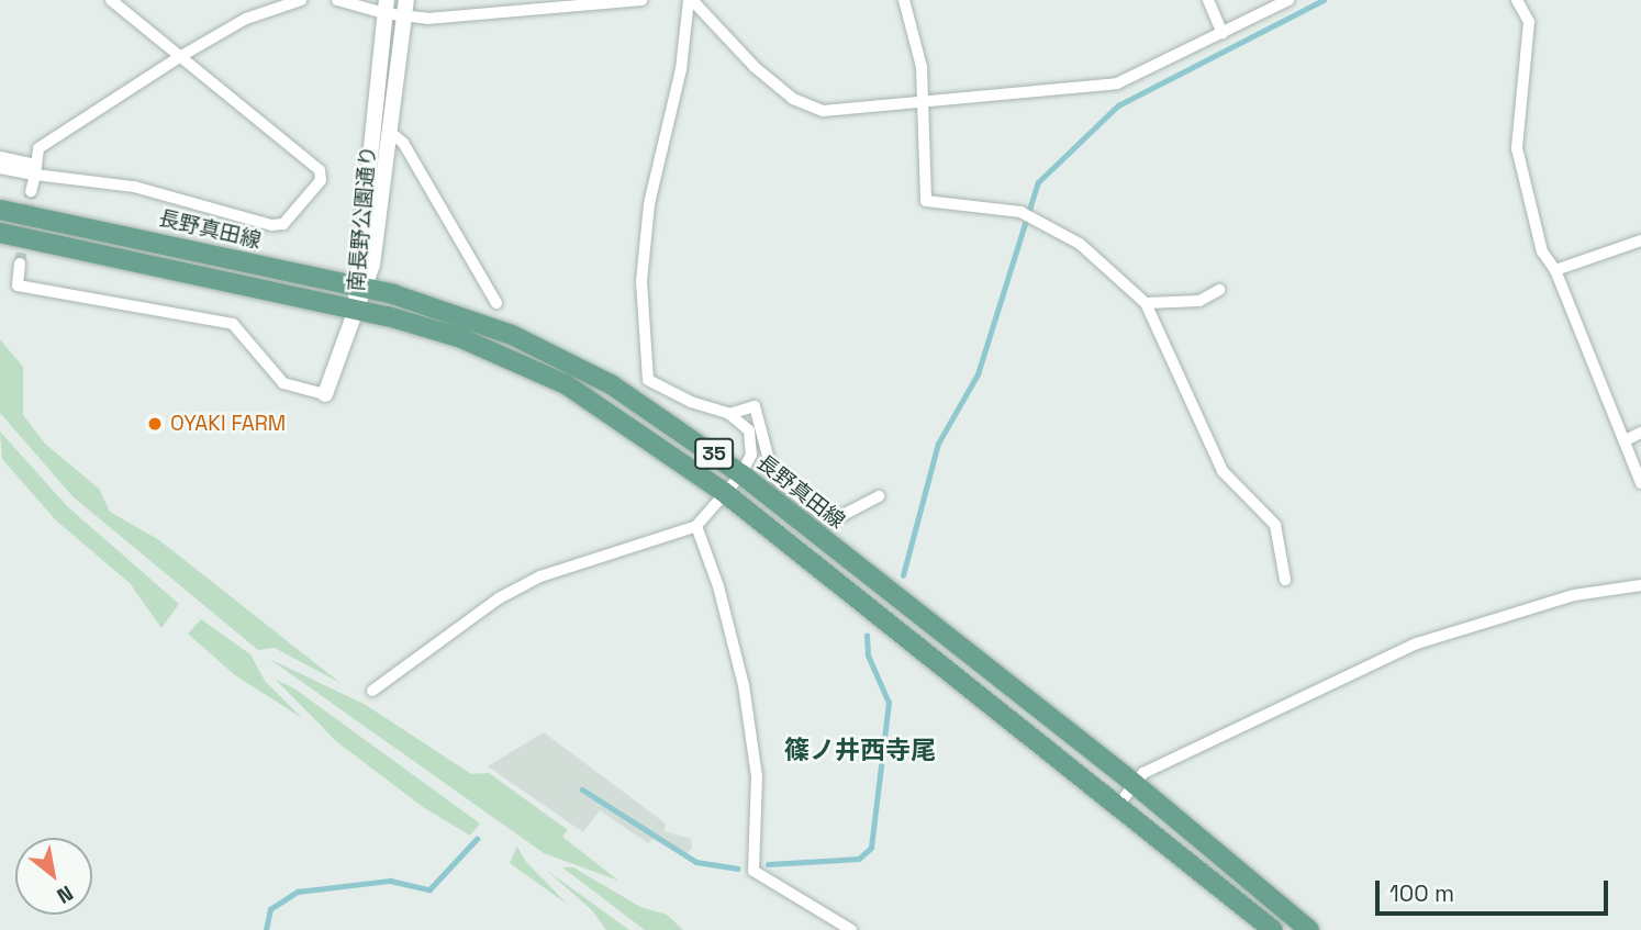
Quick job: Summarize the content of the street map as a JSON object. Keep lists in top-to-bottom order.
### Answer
{
  "streets": {
    "main road": ["長野真田線", "35"],
    "street": ["南長野公園通り"]
  },
  "crossings": [
    ["南長野公園通り", "長野真田線"],
    ["南長野公園通り", "35"]
  ],
  "districts": ["篠ノ井西寺尾"],
  "places": ["OYAKI FARM"],
  "scale_bar": "100 m",
  "north": "bottom right"
}
